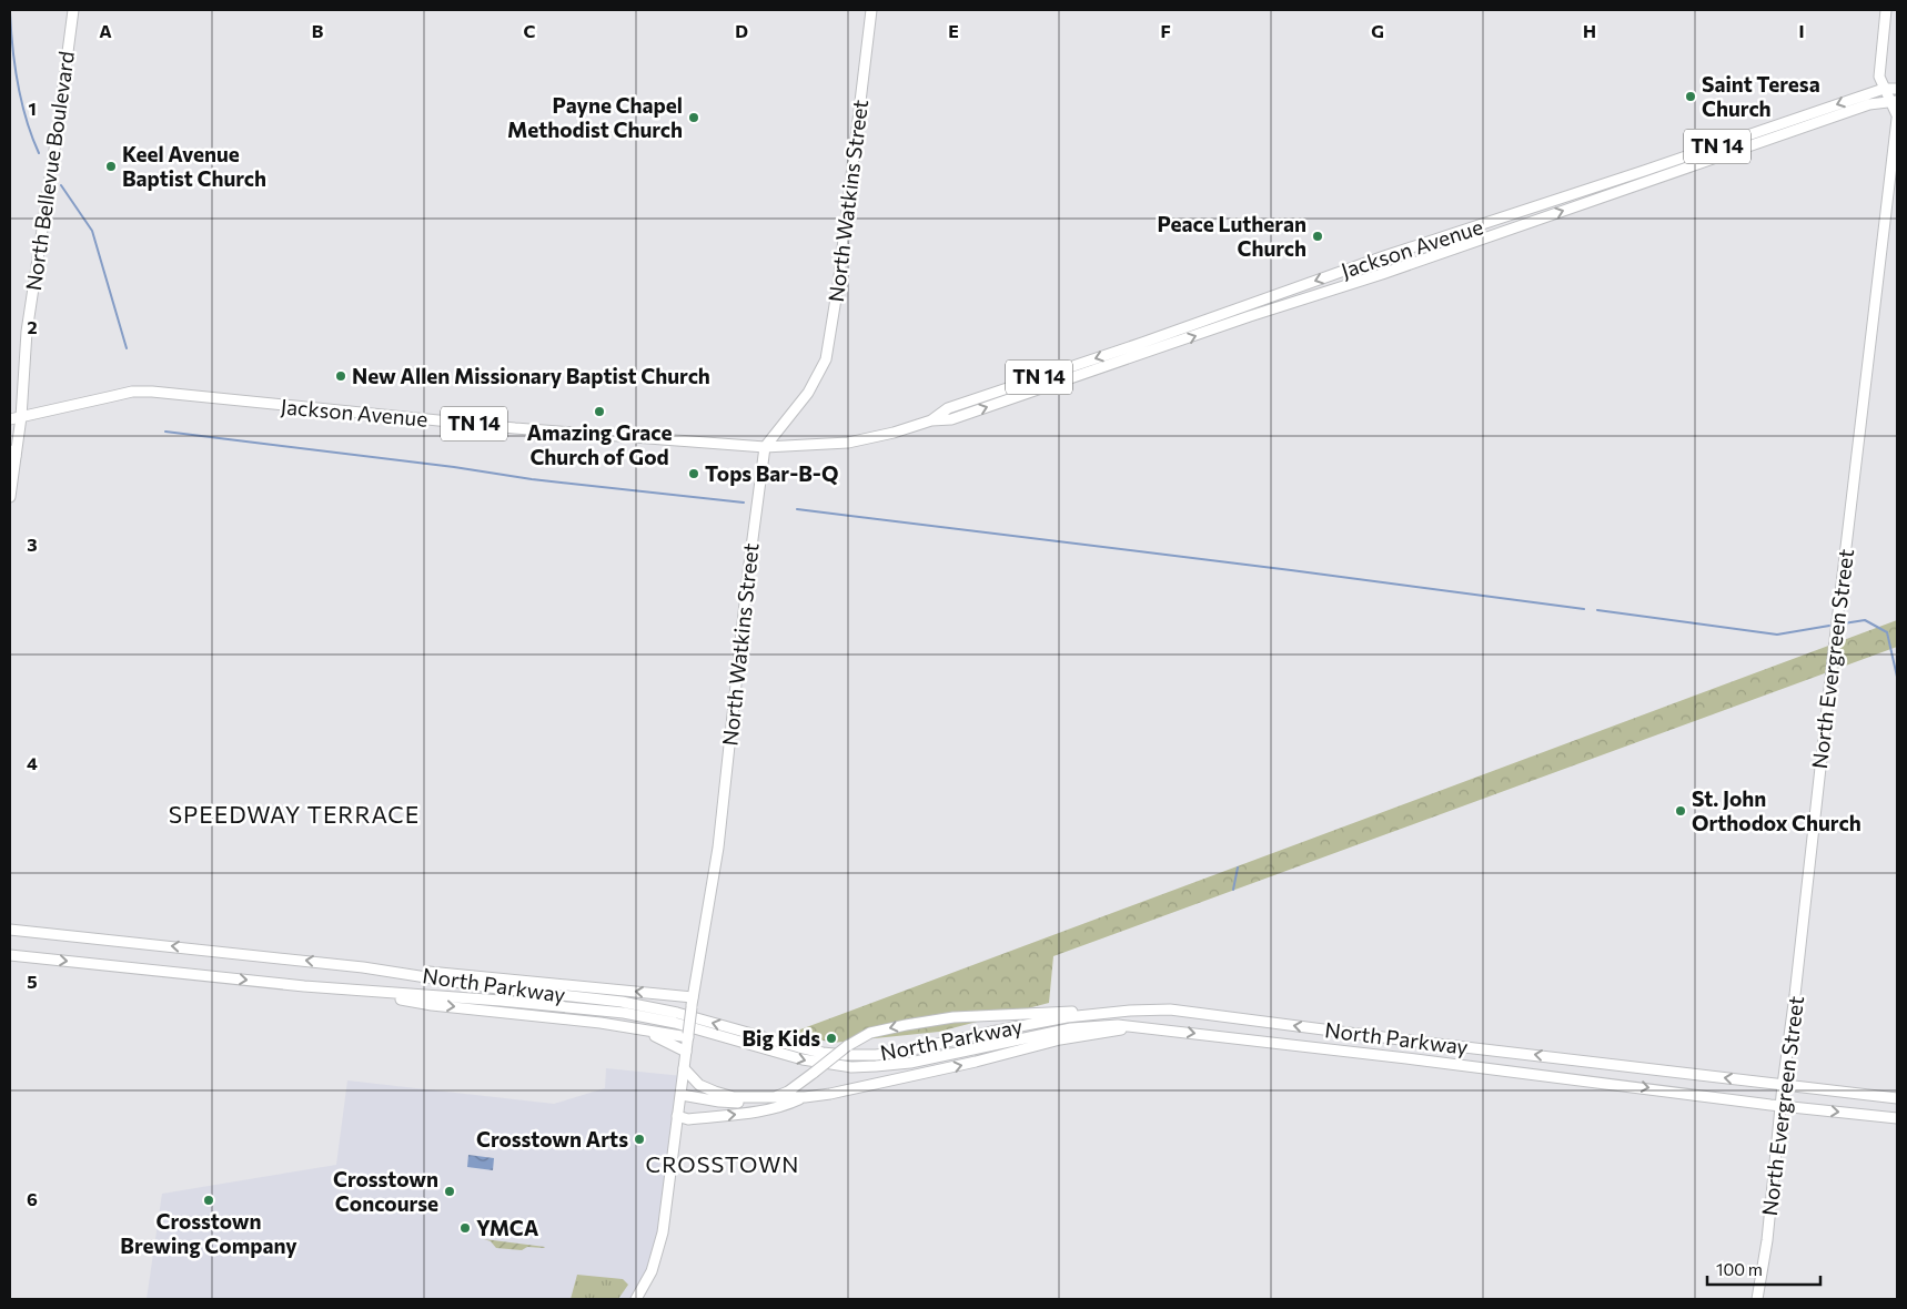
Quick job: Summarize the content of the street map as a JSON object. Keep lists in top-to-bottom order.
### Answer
{
  "streets": {
    "main road": [
      "TN 14",
      "North Bellevue Boulevard",
      "North Watkins Street",
      "Jackson Avenue",
      "North Evergreen Street",
      "North Parkway"
    ]
  },
  "crossings": [
    ["North Bellevue Boulevard", "Jackson Avenue"],
    ["North Watkins Street", "Jackson Avenue"],
    ["Jackson Avenue", "North Evergreen Street"],
    ["North Evergreen Street", "North Parkway"]
  ],
  "districts": ["SPEEDWAY TERRACE", "CROSSTOWN"],
  "places": [
    "Saint Teresa Church",
    "Payne Chapel Methodist Church",
    "Keel Avenue Baptist Church",
    "Peace Lutheran Church",
    "New Allen Missionary Baptist Church",
    "Amazing Grace Church of God",
    "Tops Bar-B-Q",
    "St. John Orthodox Church",
    "Big Kids",
    "Crosstown Arts",
    "Crosstown Concourse",
    "Crosstown Brewing Company",
    "YMCA"
  ],
  "scale_bar": "100 m",
  "grid": {
    "columns": [
      "A",
      "B",
      "C",
      "D",
      "E",
      "F",
      "G",
      "H",
      "I"
    ],
    "rows": [
      "1",
      "2",
      "3",
      "4",
      "5",
      "6"
    ]
  }
}
